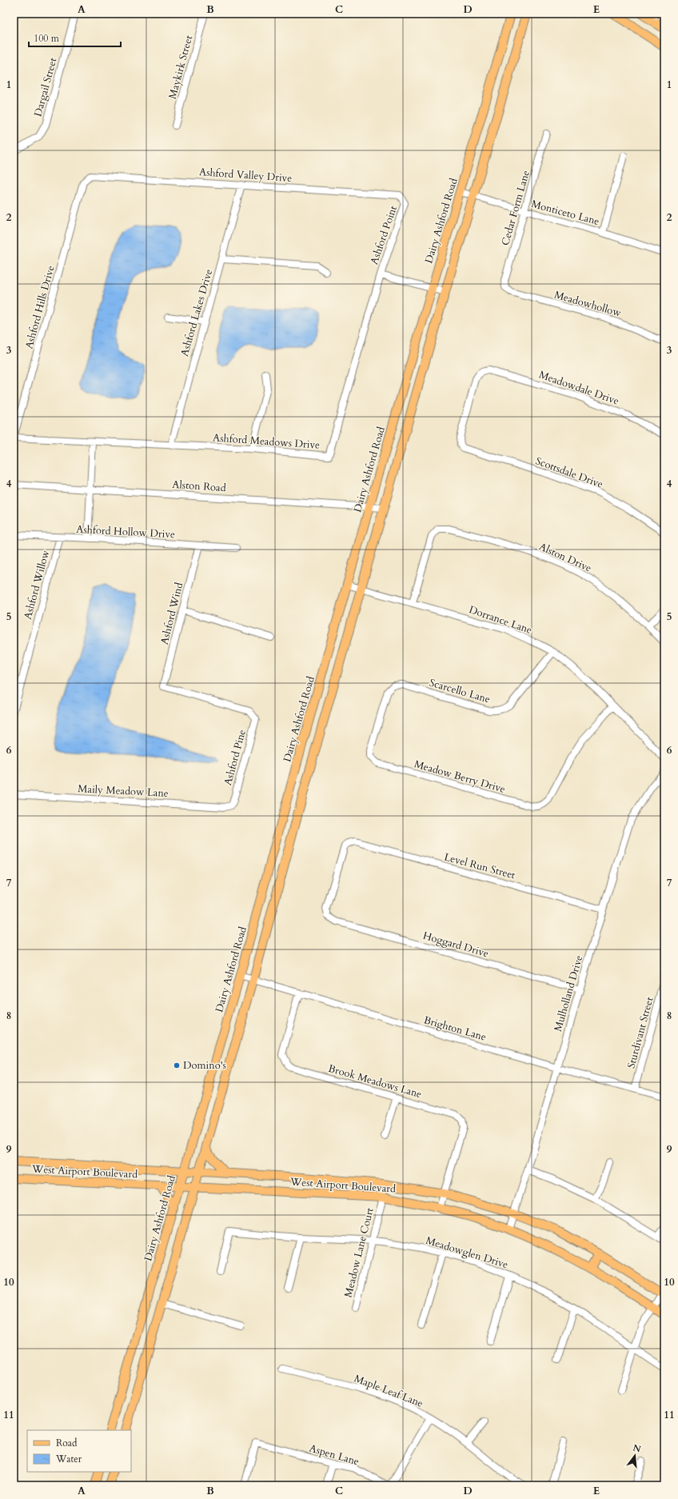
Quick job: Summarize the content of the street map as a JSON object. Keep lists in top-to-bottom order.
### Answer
{
  "streets": {
    "main road": ["Dairy Ashford Road", "West Airport Boulevard"],
    "street": [
      "Maykirk Street",
      "Dargail Street",
      "Ashford Valley Drive",
      "Cedar Form Lane",
      "Monticeto Lane",
      "Ashford Point",
      "Meadowhollow",
      "Ashford Hills Drive",
      "Ashford Lakes Drive",
      "Meadowdale Drive",
      "Ashford Meadows Drive",
      "Scottsdale Drive",
      "Alston Road",
      "Ashford Hollow Drive",
      "Alston Drive",
      "Ashford Willow",
      "Ashford Wind",
      "Dorrance Lane",
      "Scarcello Lane",
      "Ashford Pine",
      "Meadow Berry Drive",
      "Maily Meadow Lane",
      "Level Run Street",
      "Hoggard Drive",
      "Mulholland Drive",
      "Brighton Lane",
      "Sturdivant Street",
      "Brook Meadows Lane",
      "Meadow Lane Court",
      "Meadowglen Drive",
      "Maple Leaf Lane",
      "Aspen Lane"
    ]
  },
  "crossings": [
    ["Ashford Valley Drive", "Ashford Point"],
    ["Ashford Valley Drive", "Ashford Hills Drive"],
    ["Ashford Valley Drive", "Ashford Lakes Drive"],
    ["Cedar Form Lane", "Monticeto Lane"],
    ["Cedar Form Lane", "Meadowhollow"],
    ["Monticeto Lane", "Dairy Ashford Road"],
    ["Dairy Ashford Road", "Alston Road"],
    ["Dairy Ashford Road", "Dorrance Lane"],
    ["Dairy Ashford Road", "Brighton Lane"],
    ["Dairy Ashford Road", "West Airport Boulevard"],
    ["Ashford Point", "Ashford Meadows Drive"],
    ["Ashford Hills Drive", "Ashford Meadows Drive"],
    ["Ashford Lakes Drive", "Ashford Meadows Drive"],
    ["Meadowdale Drive", "Scottsdale Drive"],
    ["Ashford Hollow Drive", "Ashford Willow"],
    ["Ashford Hollow Drive", "Ashford Wind"],
    ["Alston Drive", "Dorrance Lane"],
    ["Ashford Wind", "Ashford Pine"],
    ["Dorrance Lane", "Scarcello Lane"],
    ["Dorrance Lane", "Meadow Berry Drive"],
    ["Scarcello Lane", "Meadow Berry Drive"],
    ["Ashford Pine", "Maily Meadow Lane"],
    ["Level Run Street", "Hoggard Drive"],
    ["Level Run Street", "Mulholland Drive"],
    ["Hoggard Drive", "Mulholland Drive"],
    ["Mulholland Drive", "Brighton Lane"],
    ["Mulholland Drive", "West Airport Boulevard"],
    ["Brighton Lane", "Sturdivant Street"],
    ["Brighton Lane", "Brook Meadows Lane"],
    ["Brook Meadows Lane", "West Airport Boulevard"],
    ["West Airport Boulevard", "Meadow Lane Court"],
    ["Meadow Lane Court", "Meadowglen Drive"]
  ],
  "places": ["Domino's"],
  "legend": ["Road", "Water"],
  "scale_bar": "100 m",
  "north": "top",
  "grid": {
    "columns": [
      "A",
      "B",
      "C",
      "D",
      "E"
    ],
    "rows": [
      "1",
      "2",
      "3",
      "4",
      "5",
      "6",
      "7",
      "8",
      "9",
      "10",
      "11"
    ]
  }
}
